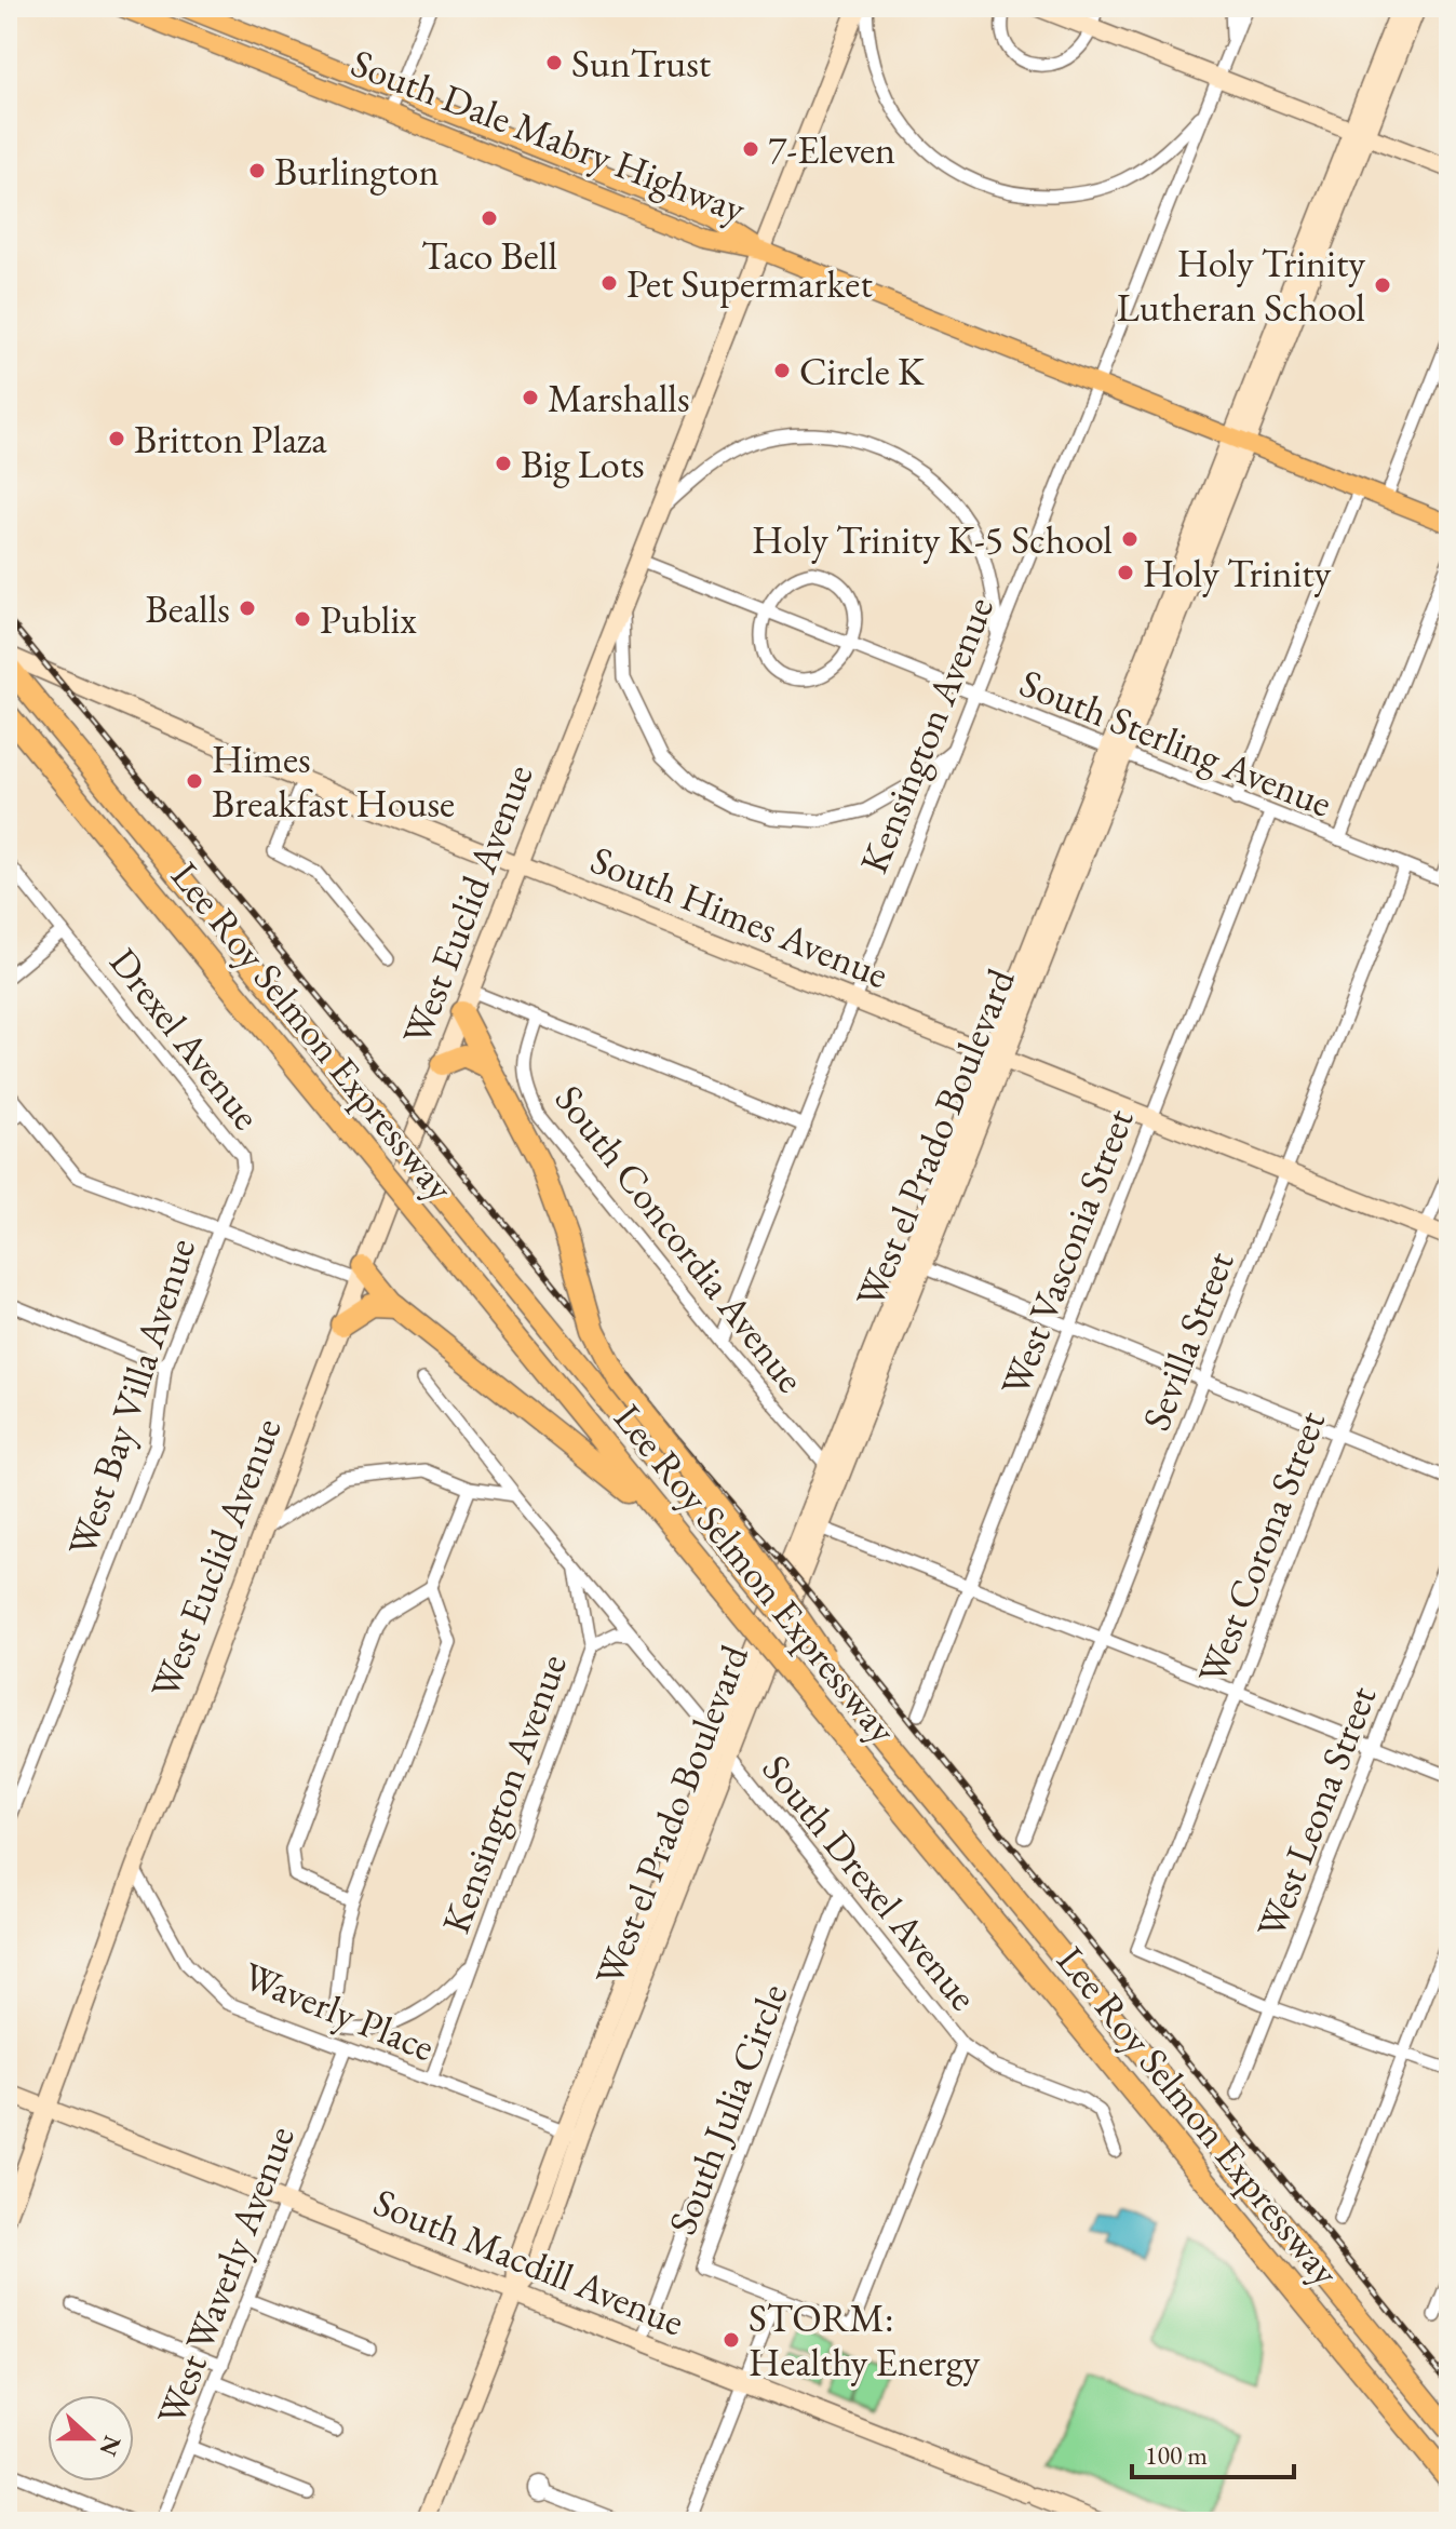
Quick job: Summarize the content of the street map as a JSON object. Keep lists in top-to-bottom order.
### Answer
{
  "streets": {
    "highway": ["Lee Roy Selmon Expressway"],
    "main road": ["South Dale Mabry Highway"],
    "street": [
      "Kensington Avenue",
      "South Sterling Avenue",
      "West Euclid Avenue",
      "South Himes Avenue",
      "Drexel Avenue",
      "West el Prado Boulevard",
      "South Concordia Avenue",
      "West Vasconia Street",
      "Sevilla Street",
      "West Bay Villa Avenue",
      "West Corona Street",
      "West Leona Street",
      "South Drexel Avenue",
      "Waverly Place",
      "South Julia Circle",
      "South Macdill Avenue",
      "West Waverly Avenue"
    ]
  },
  "crossings": [
    ["South Dale Mabry Highway", "Kensington Avenue"],
    ["South Dale Mabry Highway", "West Euclid Avenue"],
    ["South Dale Mabry Highway", "West el Prado Boulevard"],
    ["Kensington Avenue", "South Sterling Avenue"],
    ["Kensington Avenue", "South Himes Avenue"],
    ["Kensington Avenue", "South Concordia Avenue"],
    ["Kensington Avenue", "South Drexel Avenue"],
    ["Kensington Avenue", "Waverly Place"],
    ["Kensington Avenue", "West Waverly Avenue"],
    ["South Sterling Avenue", "West Euclid Avenue"],
    ["South Sterling Avenue", "West el Prado Boulevard"],
    ["South Sterling Avenue", "West Vasconia Street"],
    ["South Sterling Avenue", "Sevilla Street"],
    ["West Euclid Avenue", "South Himes Avenue"],
    ["West Euclid Avenue", "Waverly Place"],
    ["West Euclid Avenue", "South Macdill Avenue"],
    ["South Himes Avenue", "West el Prado Boulevard"],
    ["South Himes Avenue", "West Vasconia Street"],
    ["South Himes Avenue", "Sevilla Street"],
    ["South Himes Avenue", "West Corona Street"],
    ["Drexel Avenue", "West Bay Villa Avenue"],
    ["West el Prado Boulevard", "South Concordia Avenue"],
    ["West el Prado Boulevard", "South Drexel Avenue"],
    ["West el Prado Boulevard", "Waverly Place"],
    ["West el Prado Boulevard", "South Macdill Avenue"],
    ["West Corona Street", "West Leona Street"],
    ["South Drexel Avenue", "South Julia Circle"],
    ["Waverly Place", "West Waverly Avenue"],
    ["South Macdill Avenue", "West Waverly Avenue"]
  ],
  "places": [
    "SunTrust",
    "7-Eleven",
    "Burlington",
    "Taco Bell",
    "Pet Supermarket",
    "Holy Trinity Lutheran School",
    "Circle K",
    "Marshalls",
    "Britton Plaza",
    "Big Lots",
    "Holy Trinity K-5 School",
    "Holy Trinity",
    "Bealls",
    "Publix",
    "Himes Breakfast House",
    "STORM: Healthy Energy"
  ],
  "scale_bar": "100 m",
  "north": "right"
}
